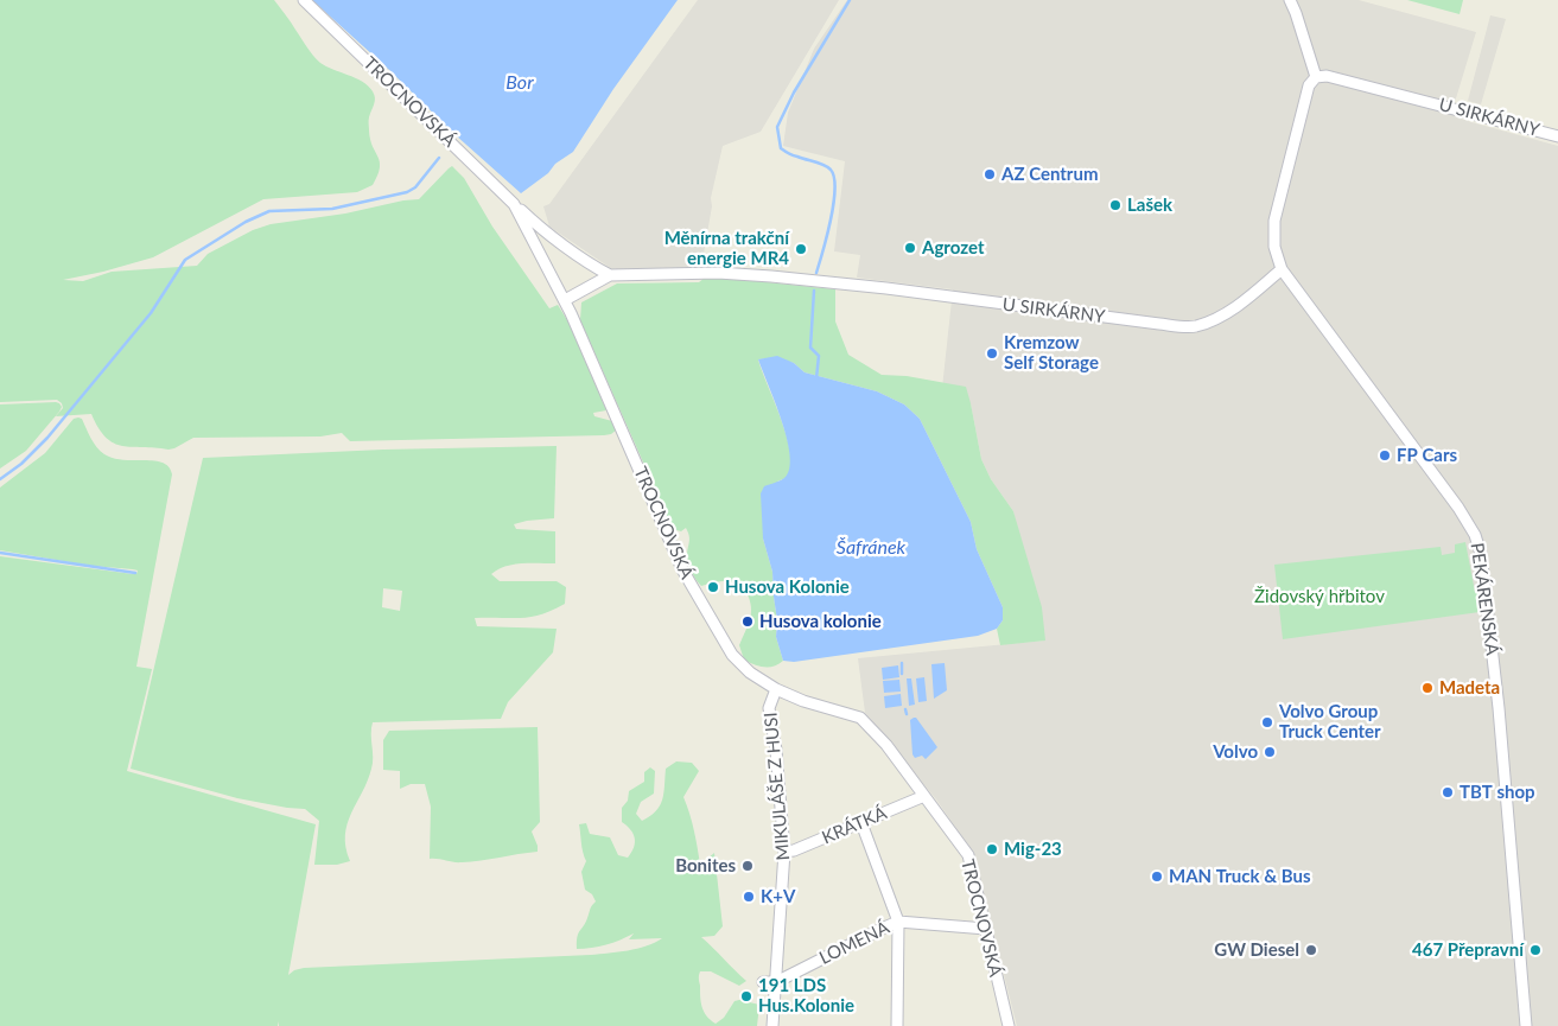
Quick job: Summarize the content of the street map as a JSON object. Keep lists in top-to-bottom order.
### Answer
{
  "streets": {
    "street": [
      "TROCNOVSKÁ",
      "U SIRKÁRNY",
      "PEKÁRENSKÁ",
      "MIKULÁŠE Z HUSI",
      "KRÁTKÁ",
      "LOMENÁ"
    ]
  },
  "crossings": [
    ["TROCNOVSKÁ", "U SIRKÁRNY"],
    ["TROCNOVSKÁ", "MIKULÁŠE Z HUSI"],
    ["TROCNOVSKÁ", "KRÁTKÁ"],
    ["TROCNOVSKÁ", "LOMENÁ"],
    ["U SIRKÁRNY", "PEKÁRENSKÁ"],
    ["MIKULÁŠE Z HUSI", "KRÁTKÁ"],
    ["MIKULÁŠE Z HUSI", "LOMENÁ"]
  ],
  "water": ["Bor", "Šafránek"],
  "parks": ["Židovský hřbitov"],
  "places": [
    "AZ Centrum",
    "Lašek",
    "Agrozet",
    "Měnírna trakční energie MR4",
    "Kremzow Self Storage",
    "FP Cars",
    "Husova Kolonie",
    "Husova kolonie",
    "Madeta",
    "Volvo Group Truck Center",
    "Volvo",
    "TBT shop",
    "Mig-23",
    "Bonites",
    "MAN Truck & Bus",
    "K+V",
    "GW Diesel",
    "467 Přepravní",
    "191 LDS Hus.Kolonie"
  ]
}
